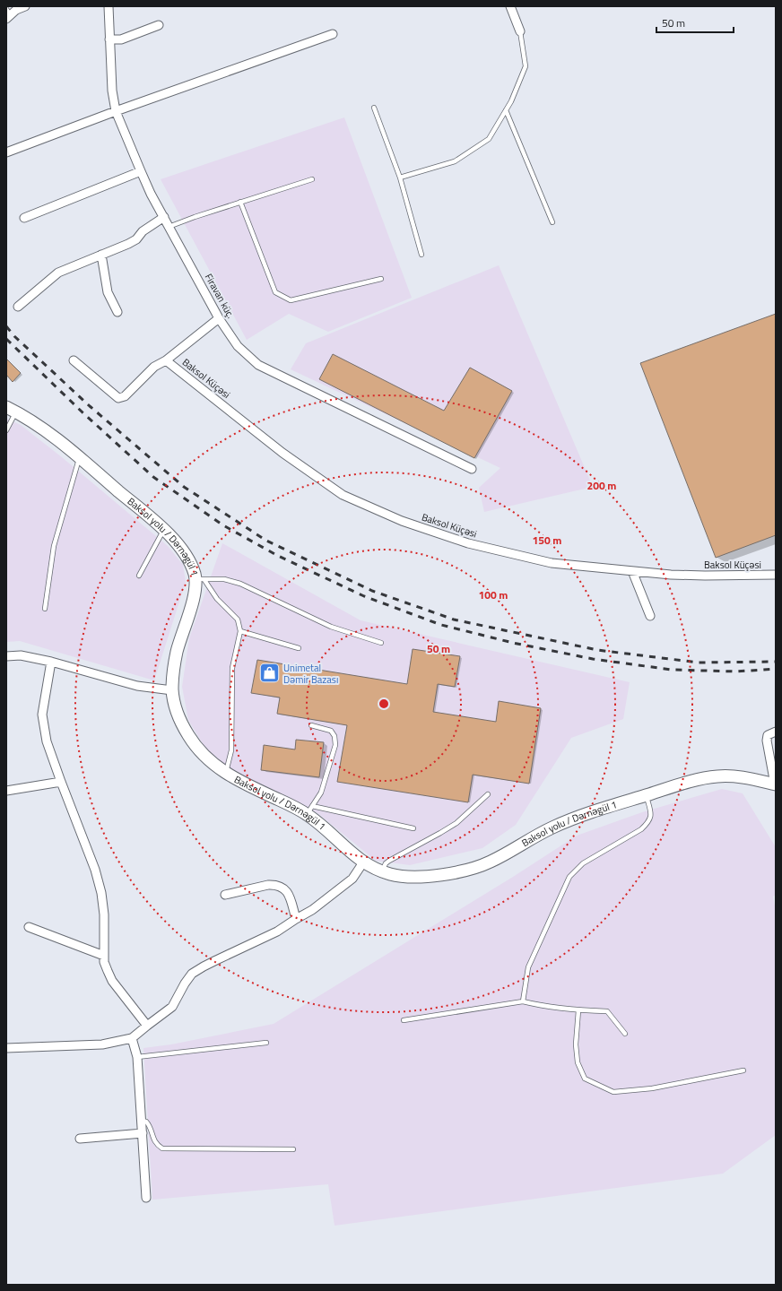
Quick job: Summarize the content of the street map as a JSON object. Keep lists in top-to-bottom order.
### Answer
{
  "streets": {
    "main road": ["Baksol yolu / Dərnəgül 1"],
    "street": ["Firavan küç.", "Baksol Küçəsi"]
  },
  "places": {
    "shop": ["Unimetal Dəmir Bazası"]
  },
  "scale_bar": "50 m",
  "rings": [
    "200 m",
    "150 m",
    "100 m",
    "50 m"
  ]
}
